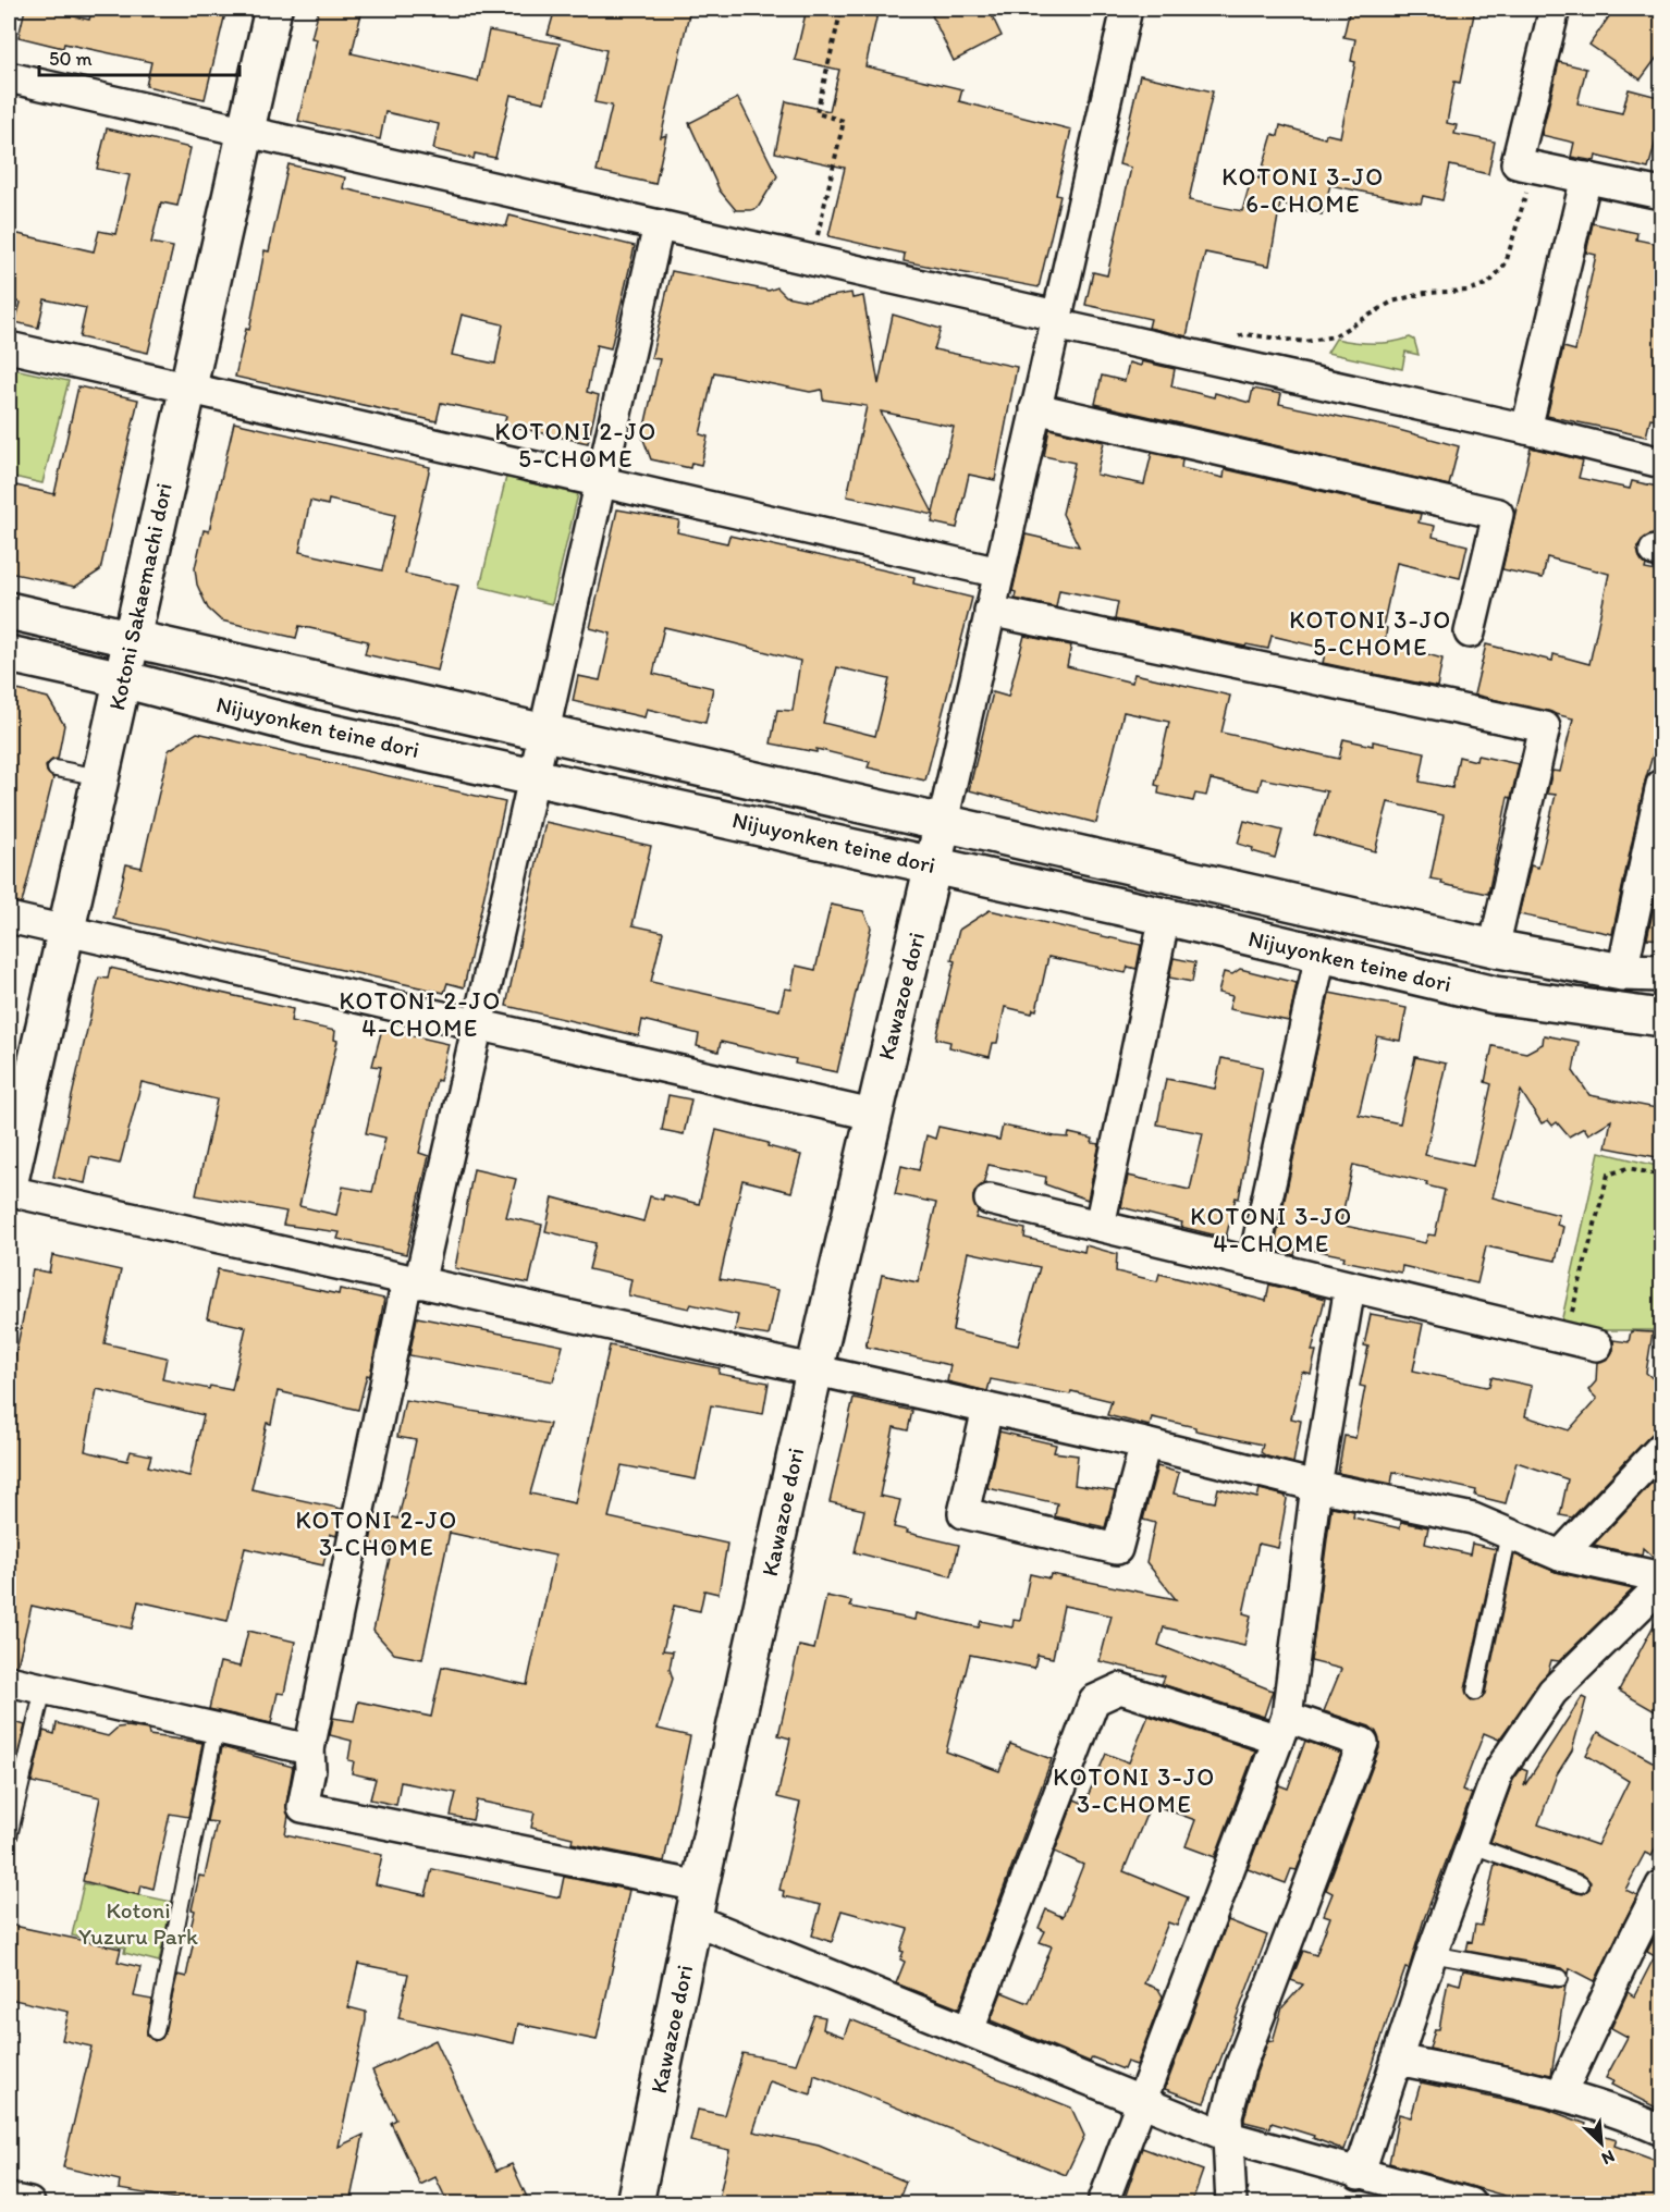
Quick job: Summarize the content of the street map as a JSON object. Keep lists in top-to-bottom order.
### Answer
{
  "streets": {
    "street": ["Kotoni Sakaemachi dori", "Nijuyonken teine dori", "Kawazoe dori"]
  },
  "crossings": [
    ["Kotoni Sakaemachi dori", "Nijuyonken teine dori"],
    ["Nijuyonken teine dori", "Kawazoe dori"]
  ],
  "districts": [
    "KOTONI 3-JO 6-CHOME",
    "KOTONI 2-JO 5-CHOME",
    "KOTONI 3-JO 5-CHOME",
    "KOTONI 2-JO 4-CHOME",
    "KOTONI 3-JO 4-CHOME",
    "KOTONI 2-JO 3-CHOME",
    "KOTONI 3-JO 3-CHOME"
  ],
  "parks": ["Kotoni Yuzuru Park"],
  "scale_bar": "50 m",
  "north": "bottom right"
}
